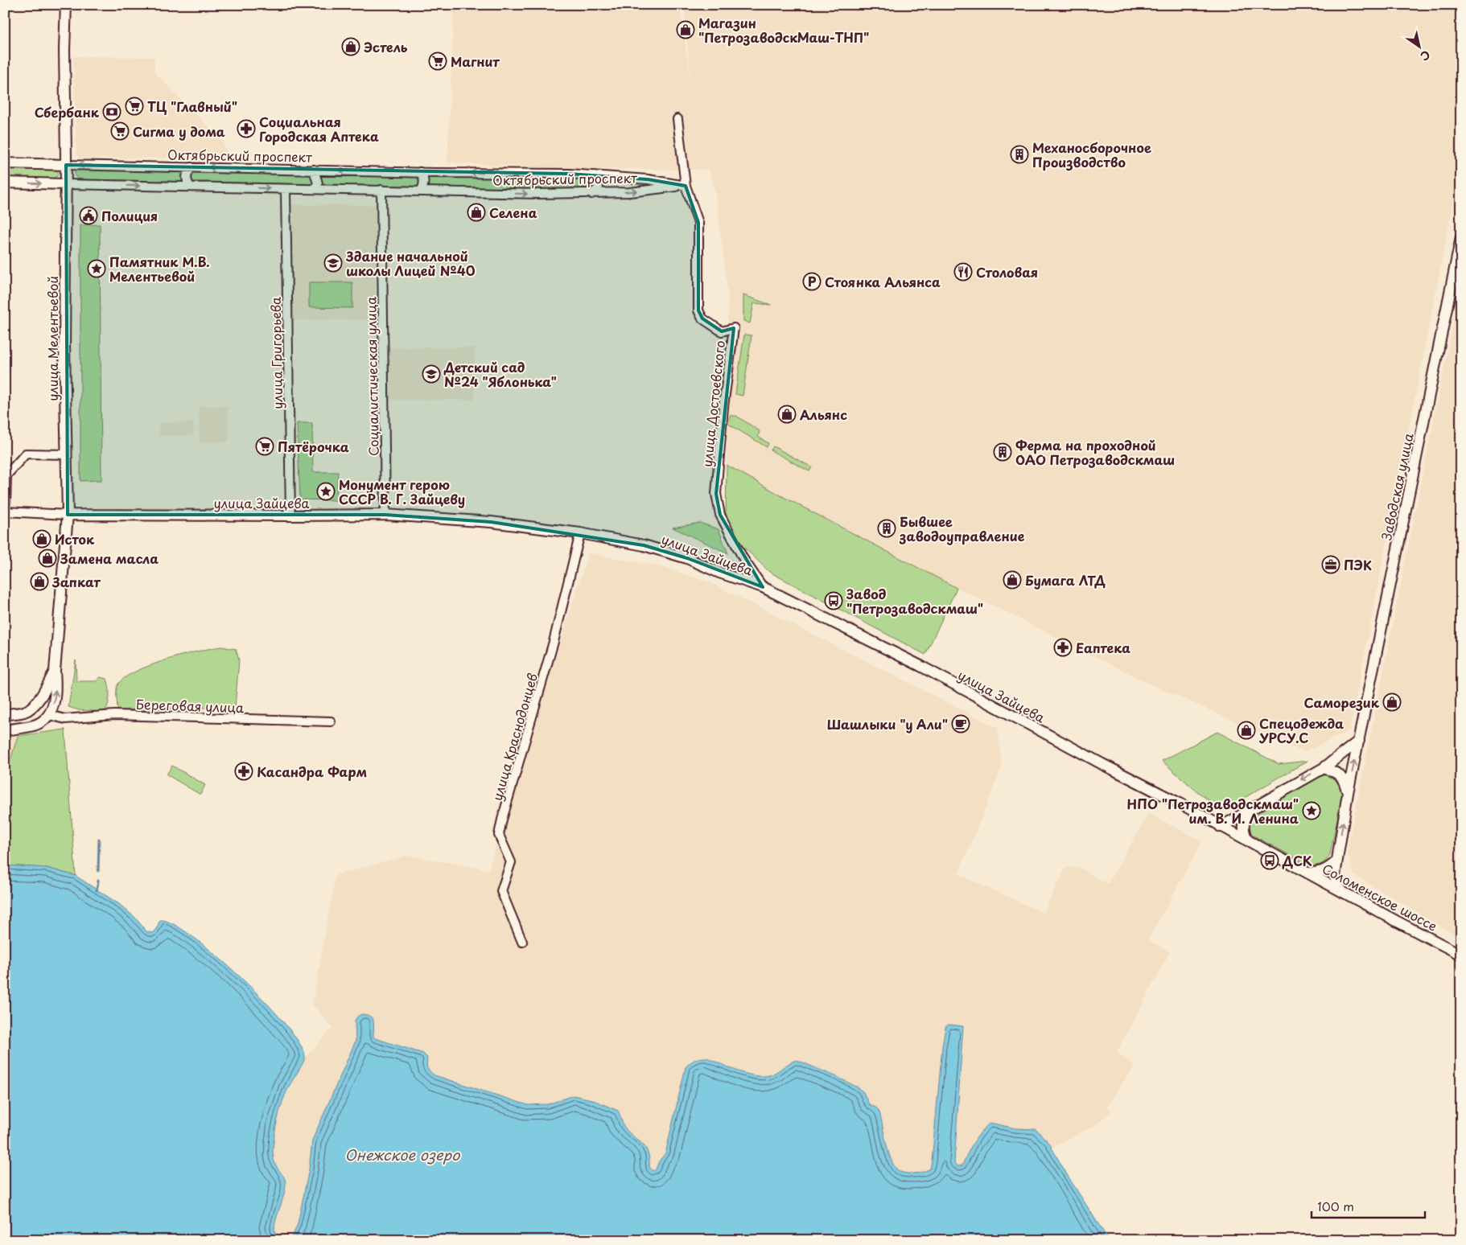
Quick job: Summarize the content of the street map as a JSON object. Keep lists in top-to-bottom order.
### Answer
{
  "streets": {
    "main road": [
      "Октябрьский проспект",
      "улица Мелентьевой",
      "Заводская улица",
      "улица Зайцева",
      "Соломенское шоссе"
    ],
    "street": [
      "улица Григорьева",
      "Социалистическая улица",
      "улица Достоевского",
      "Береговая улица",
      "улица Краснодонцев"
    ]
  },
  "crossings": [
    ["Октябрьский проспект", "улица Мелентьевой"],
    ["Октябрьский проспект", "улица Григорьева"],
    ["Октябрьский проспект", "Социалистическая улица"],
    ["Октябрьский проспект", "улица Достоевского"],
    ["улица Мелентьевой", "улица Зайцева"],
    ["улица Григорьева", "улица Зайцева"],
    ["Социалистическая улица", "улица Зайцева"],
    ["улица Достоевского", "улица Зайцева"],
    ["Заводская улица", "Соломенское шоссе"],
    ["улица Зайцева", "улица Краснодонцев"],
    ["улица Зайцева", "Соломенское шоссе"]
  ],
  "water": ["Онежское озеро"],
  "places": {
    "shop": [
      "Магазин \"ПетрозаводскМаш-ТНП\"",
      "Эстель",
      "Селена",
      "Альянс",
      "Исток",
      "Замена масла",
      "Бумага ЛТД",
      "Запкат",
      "Саморезик",
      "Спецодежда УРСУ.С"
    ],
    "supermarket": [
      "Магнит",
      "ТЦ \"Главный\"",
      "Сигма у дома",
      "Пятёрочка"
    ],
    "bank": ["Сбербанк"],
    "pharmacy": ["Социальная Городская Аптека", "Еаптека", "Касандра Фарм"],
    "building": ["Механосборочное Производство", "Ферма на проходной ОАО Петрозаводскмаш", "Бывшее заводоуправление"],
    "public building": ["Полиция"],
    "school or university": ["Здание начальной школы Лицей №40", "Детский сад №24 \"Яблонька\""],
    "place": ["Памятник М.В. Мелентьевой", "Монумент герою СССР В. Г. Зайцеву", "НПО \"Петрозаводскмаш\" им. В. И. Ленина"],
    "restaurant": ["Столовая"],
    "parking": ["Стоянка Альянса"],
    "office": ["ПЭК"],
    "bus stop": ["Завод \"Петрозаводскмаш\"", "ДСК"],
    "cafe": ["Шашлыки \"у Али\""]
  },
  "scale_bar": "100 m",
  "north": "bottom right"
}
